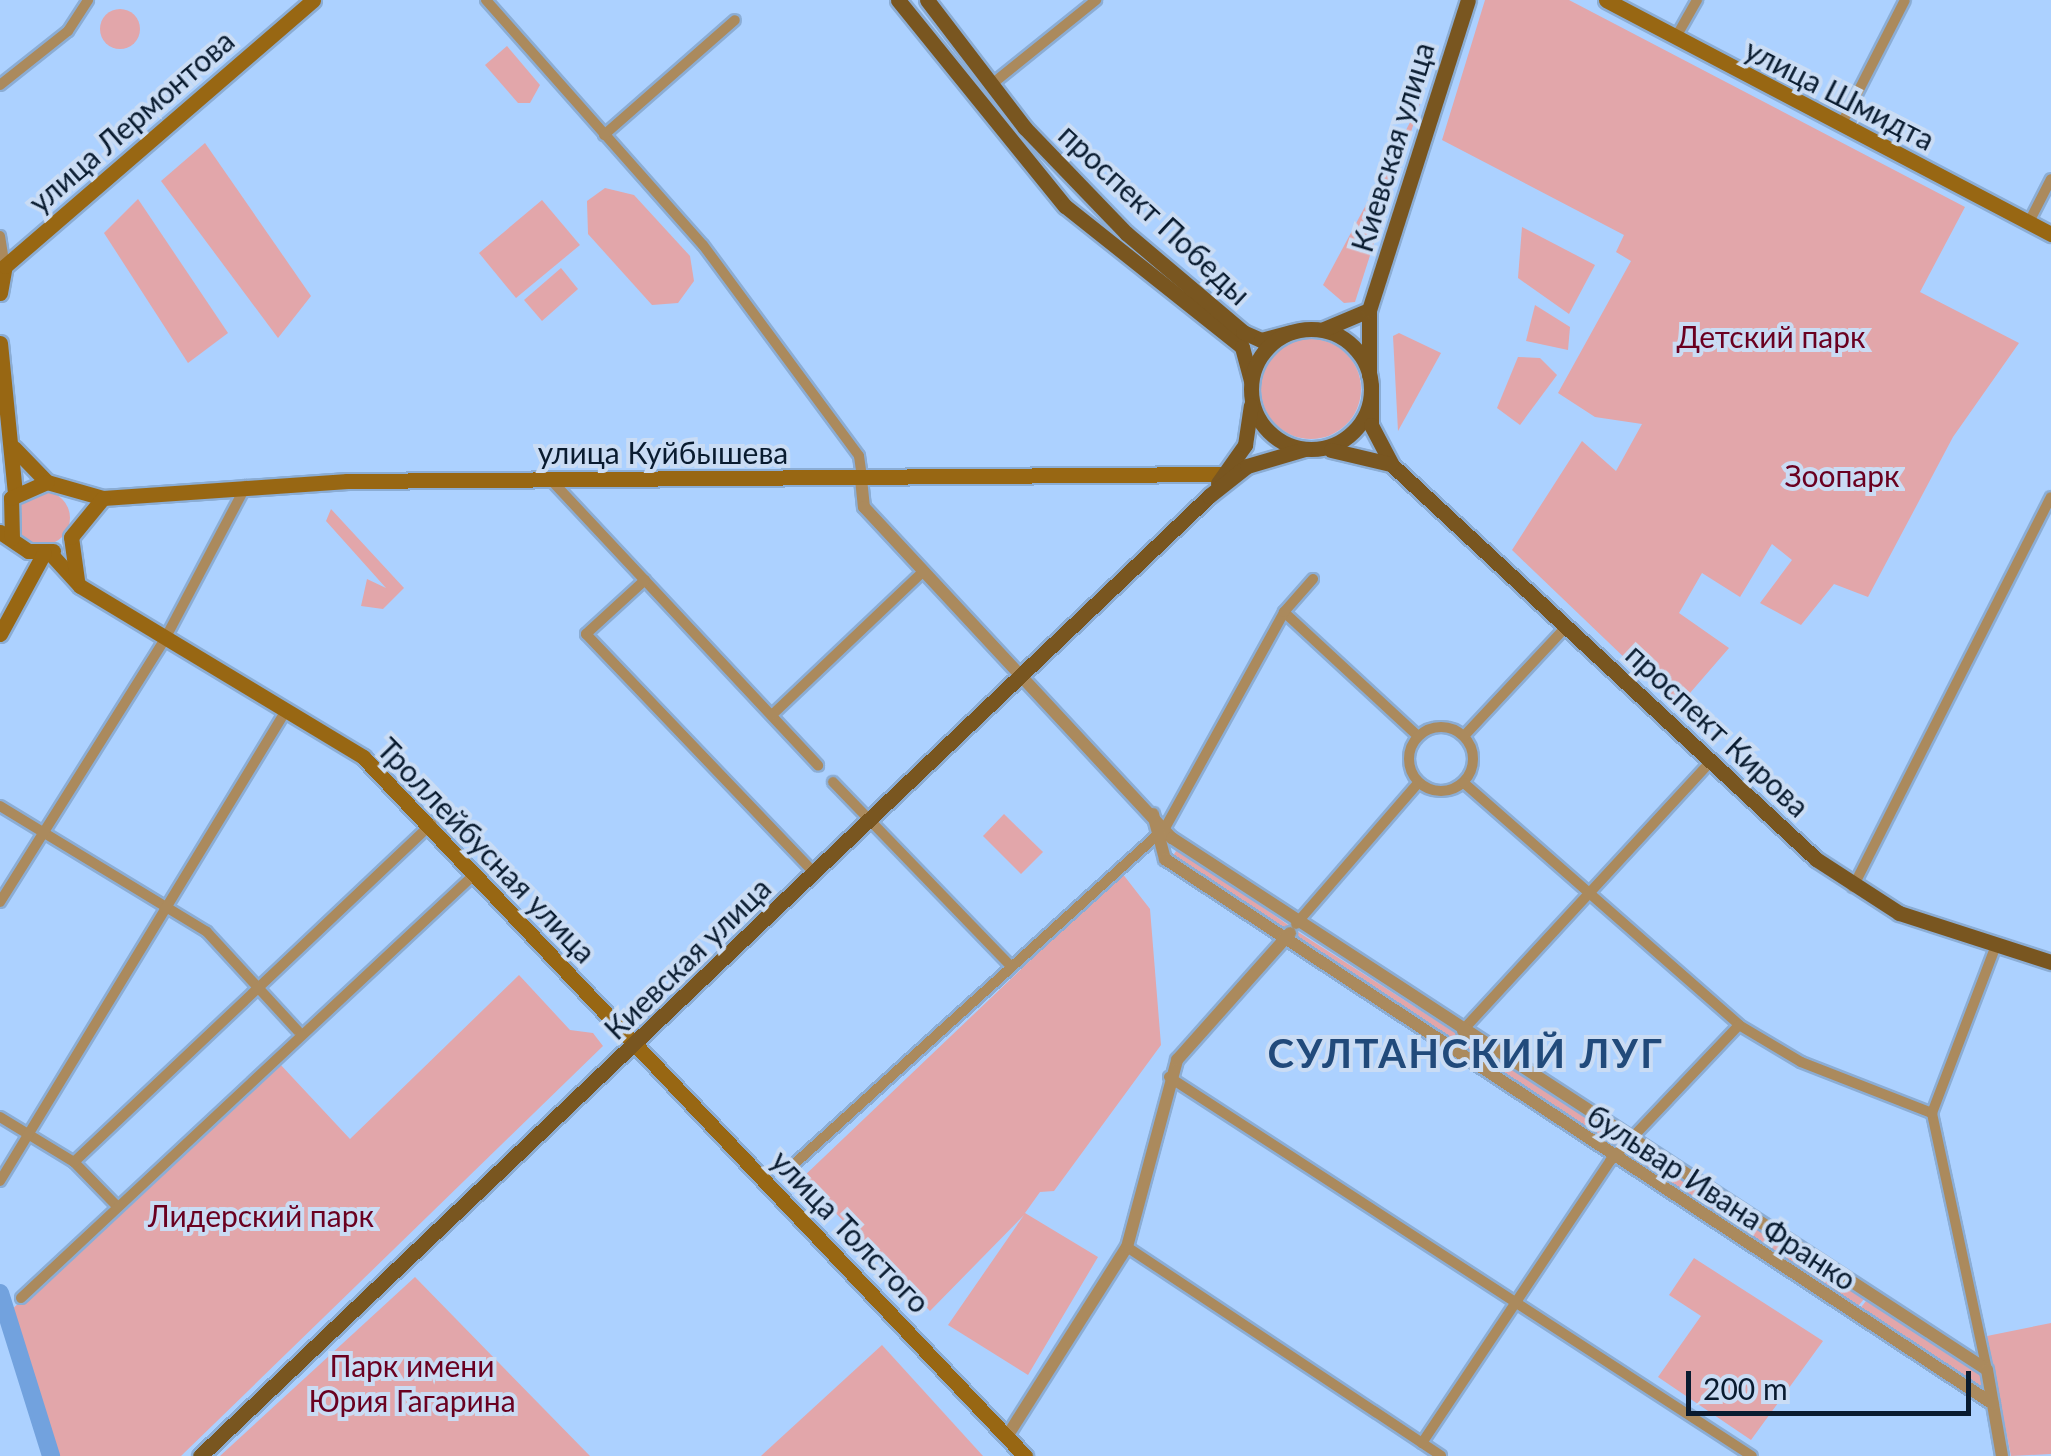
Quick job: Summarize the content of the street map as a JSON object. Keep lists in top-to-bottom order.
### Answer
{
  "streets": {
    "main road": [
      "улица Шмидта",
      "улица Лермонтова",
      "Киевская улица",
      "проспект Победы",
      "улица Куйбышева",
      "проспект Кирова",
      "Троллейбусная улица",
      "улица Толстого"
    ],
    "street": ["бульвар Ивана Франко"]
  },
  "crossings": [
    ["Киевская улица", "проспект Победы"],
    ["Киевская улица", "улица Куйбышева"],
    ["Киевская улица", "Троллейбусная улица"],
    ["Киевская улица", "улица Толстого"],
    ["улица Куйбышева", "Троллейбусная улица"],
    ["Троллейбусная улица", "улица Толстого"]
  ],
  "districts": ["СУЛТАНСКИЙ ЛУГ"],
  "parks": [
    "Детский парк",
    "Зоопарк",
    "Лидерский парк",
    "Парк имени Юрия Гагарина"
  ],
  "scale_bar": "200 m"
}
